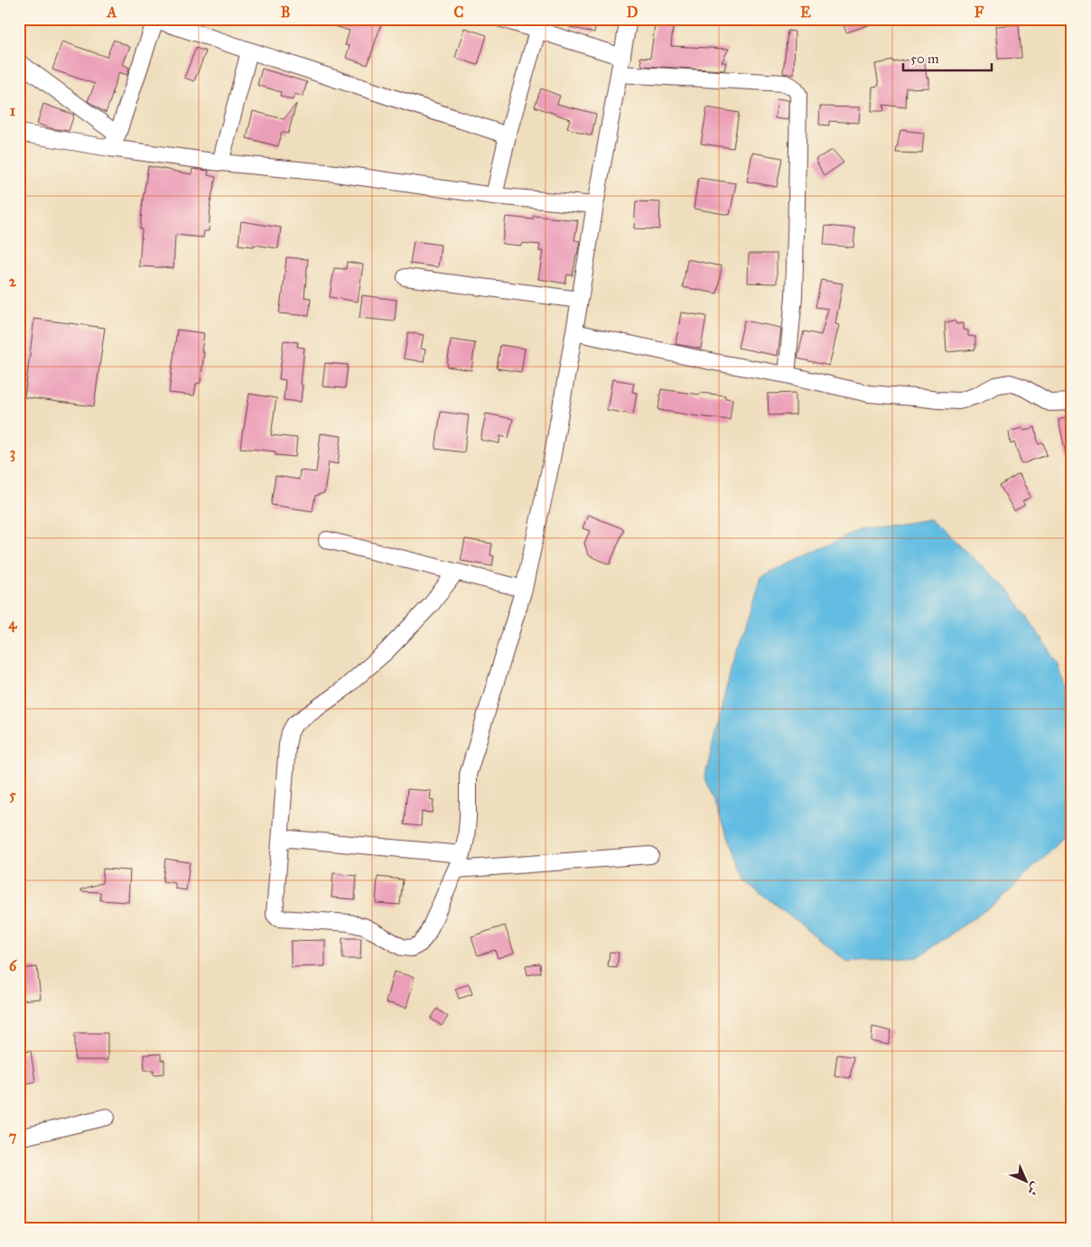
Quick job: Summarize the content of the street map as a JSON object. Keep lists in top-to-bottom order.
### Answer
{
  "scale_bar": "50 m",
  "north": "bottom right",
  "grid": {
    "columns": [
      "A",
      "B",
      "C",
      "D",
      "E",
      "F"
    ],
    "rows": [
      "1",
      "2",
      "3",
      "4",
      "5",
      "6",
      "7"
    ]
  }
}
